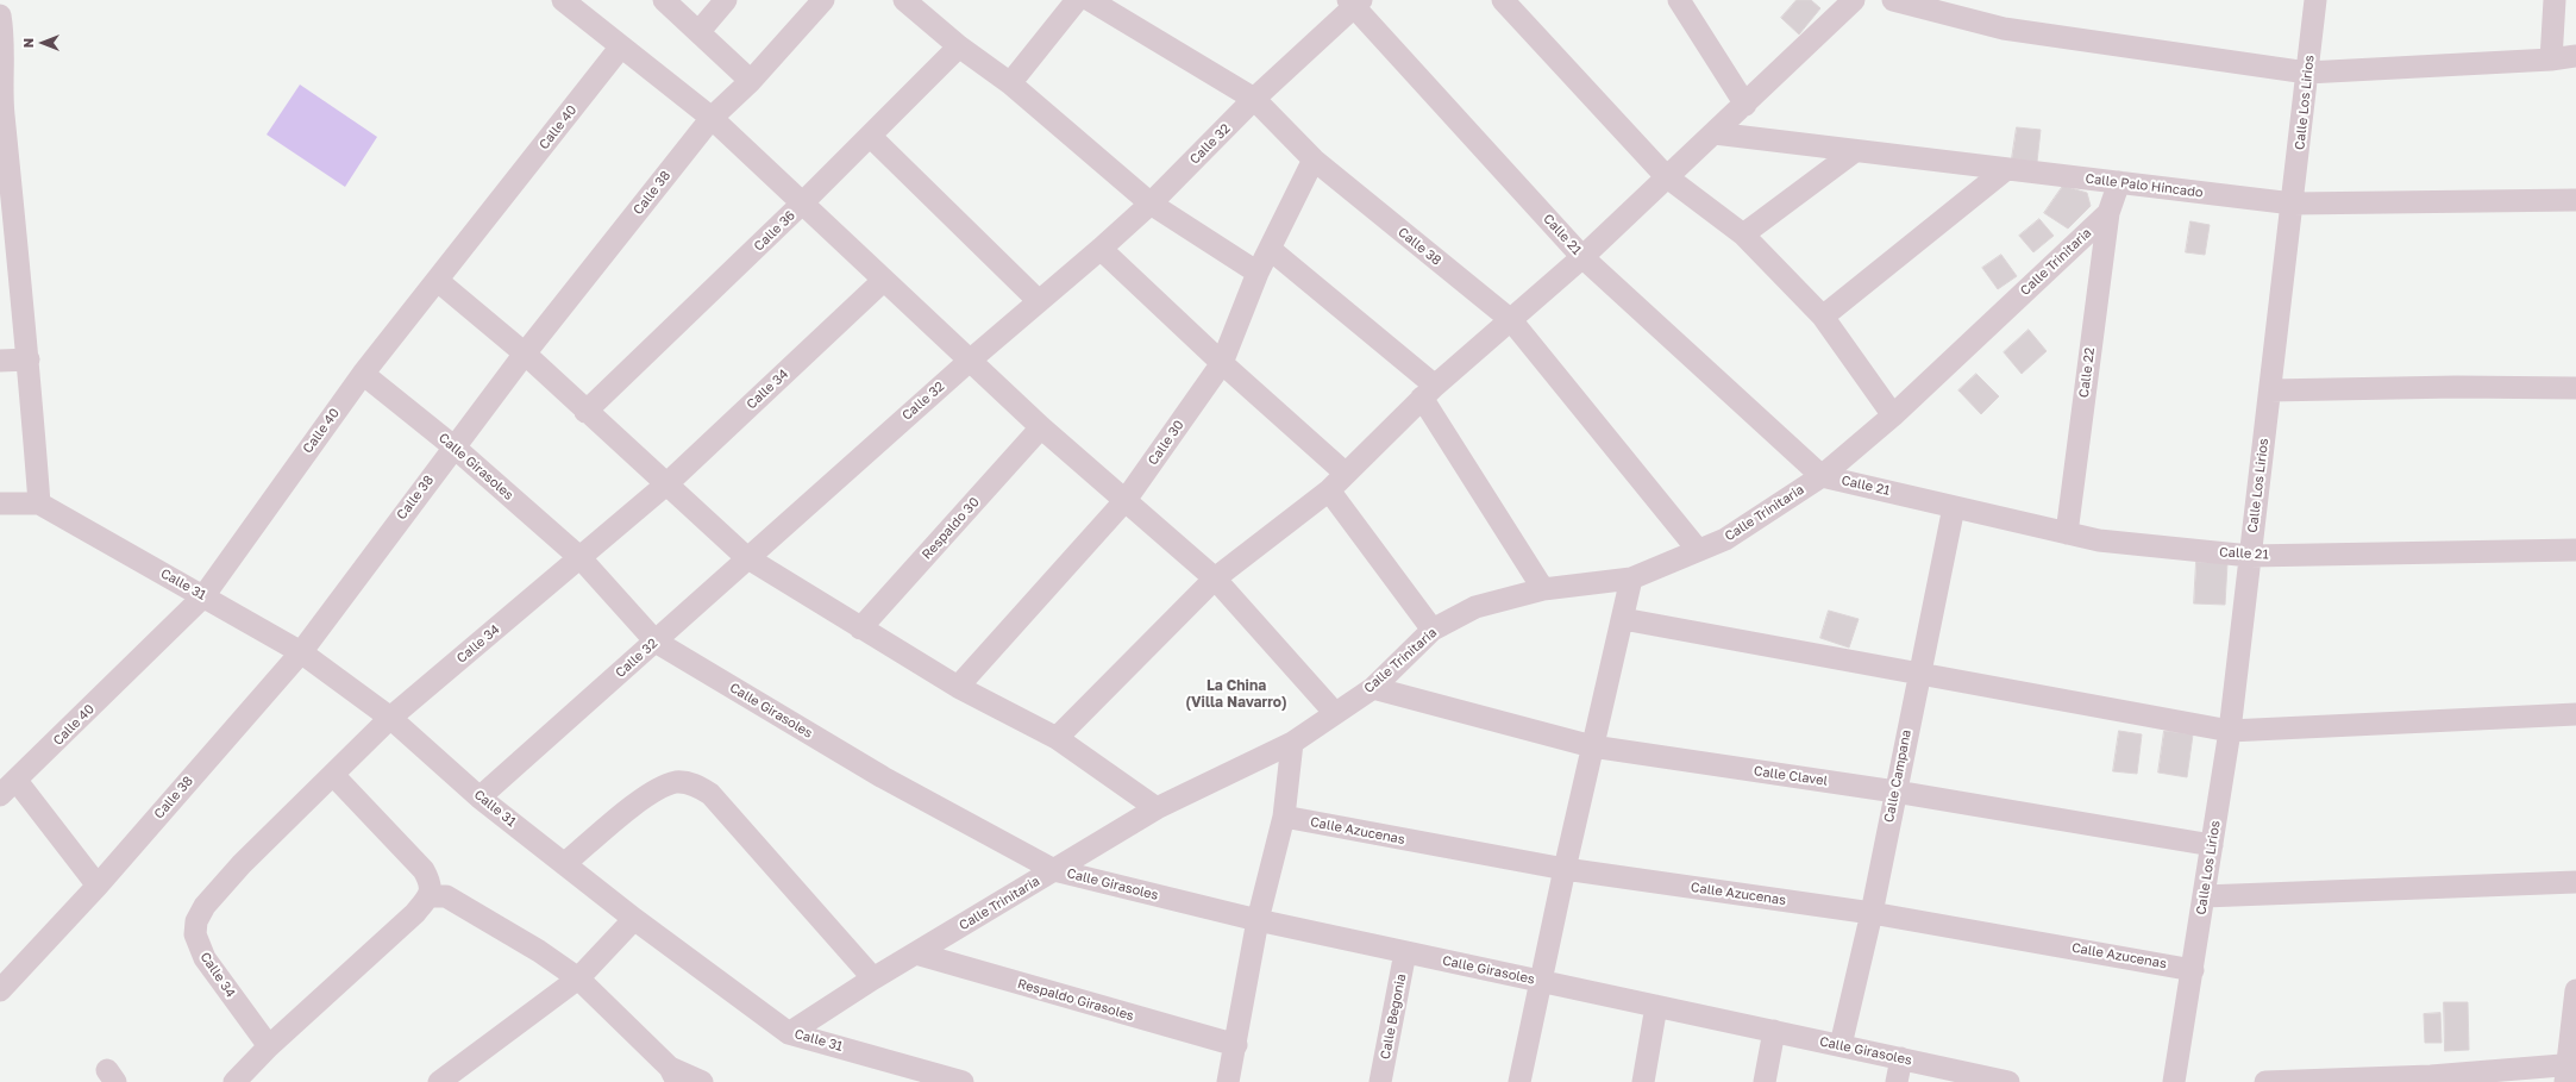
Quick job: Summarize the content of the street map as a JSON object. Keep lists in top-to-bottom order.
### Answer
{
  "streets": {
    "street": [
      "Calle Los Lirios",
      "Calle 40",
      "Calle 32",
      "Calle Palo Hincado",
      "Calle 38",
      "Calle 36",
      "Calle 21",
      "Calle Trinitaria",
      "Calle 22",
      "Calle 34",
      "Calle 30",
      "Calle Girasoles",
      "Respaldo 30",
      "Calle 31",
      "Calle Clavel",
      "Calle Campana",
      "Calle Azucenas",
      "Respaldo Girasoles",
      "Calle Begonia"
    ]
  },
  "crossings": [
    ["Calle Los Lirios", "Calle Palo Hincado"],
    ["Calle Los Lirios", "Calle 21"],
    ["Calle Los Lirios", "Calle Clavel"],
    ["Calle Los Lirios", "Calle Azucenas"],
    ["Calle 40", "Calle Girasoles"],
    ["Calle 40", "Calle 31"],
    ["Calle 32", "Calle 38"],
    ["Calle 32", "Calle 21"],
    ["Calle 32", "Calle Girasoles"],
    ["Calle 32", "Calle 31"],
    ["Calle Palo Hincado", "Calle Trinitaria"],
    ["Calle 38", "Calle Trinitaria"],
    ["Calle 38", "Calle 30"],
    ["Calle 38", "Calle Girasoles"],
    ["Calle 38", "Calle 31"],
    ["Calle 21", "Calle Trinitaria"],
    ["Calle 21", "Calle 22"],
    ["Calle 21", "Calle Campana"],
    ["Calle Trinitaria", "Calle 22"],
    ["Calle Trinitaria", "Calle Girasoles"],
    ["Calle Trinitaria", "Calle 31"],
    ["Calle Trinitaria", "Calle Clavel"],
    ["Calle Trinitaria", "Respaldo Girasoles"],
    ["Calle 34", "Calle Girasoles"],
    ["Calle 34", "Calle 31"],
    ["Calle Girasoles", "Calle Campana"],
    ["Calle Girasoles", "Calle Begonia"],
    ["Calle Clavel", "Calle Campana"],
    ["Calle Campana", "Calle Azucenas"]
  ],
  "districts": ["La China (Villa Navarro)"],
  "north": "left"
}
